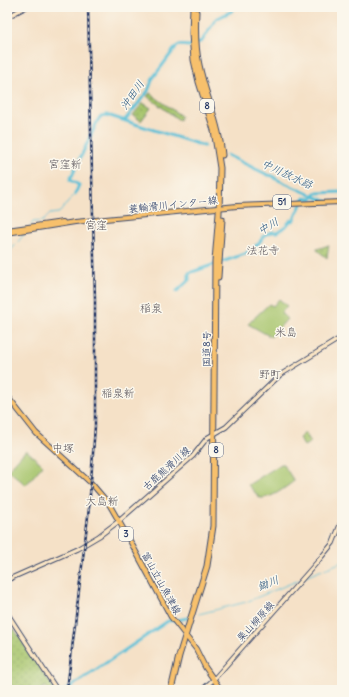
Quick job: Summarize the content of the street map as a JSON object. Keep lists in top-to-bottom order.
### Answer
{
  "streets": {
    "highway": ["8", "国道8号"],
    "main road": [
      "51",
      "蓑輪滑川インター線",
      "古鹿熊滑川線",
      "3",
      "富山立山魚津線",
      "栗山柳原線"
    ]
  },
  "crossings": [
    ["蓑輪滑川インター線", "国道8号"],
    ["国道8号", "古鹿熊滑川線"],
    ["国道8号", "富山立山魚津線"],
    ["古鹿熊滑川線", "富山立山魚津線"],
    ["富山立山魚津線", "栗山柳原線"]
  ],
  "districts": [
    "宮窪新",
    "宮窪",
    "法花寺",
    "稲泉",
    "米島",
    "野町",
    "稲泉新",
    "中塚",
    "大島新"
  ],
  "water": [
    "沖田川",
    "中川放水路",
    "中川",
    "鋤川"
  ]
}
